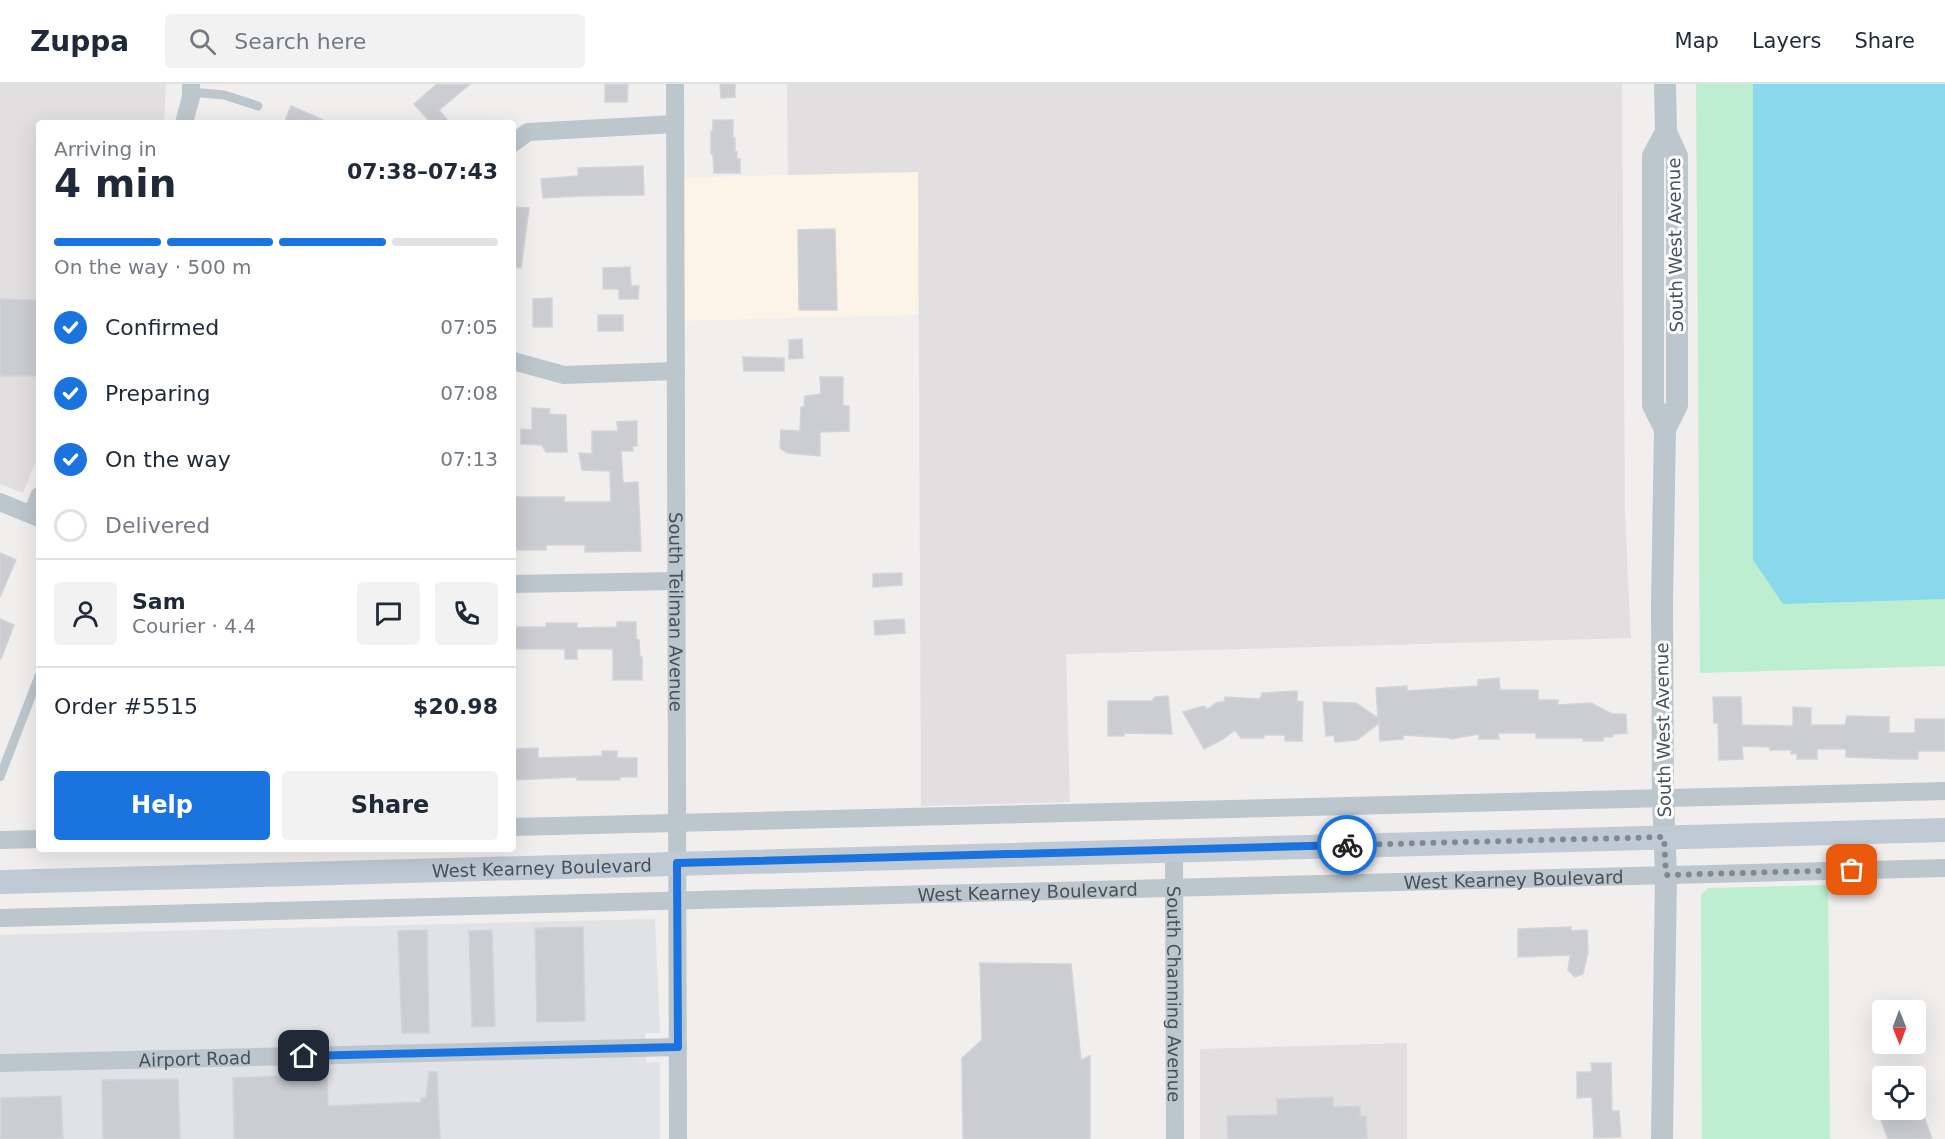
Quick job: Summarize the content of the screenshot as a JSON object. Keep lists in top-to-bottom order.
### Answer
{
  "streets": {
    "main road": ["West Kearney Boulevard"],
    "street": [
      "South West Avenue",
      "South Teilman Avenue",
      "South Channing Avenue",
      "Airport Road"
    ]
  },
  "crossings": [
    ["South West Avenue", "West Kearney Boulevard"],
    ["South Teilman Avenue", "West Kearney Boulevard"],
    ["South Teilman Avenue", "Airport Road"],
    ["West Kearney Boulevard", "South Channing Avenue"]
  ],
  "north": "bottom",
  "page": {
    "header": "Zuppa",
    "search": "Search here",
    "nav": ["Map", "Layers", "Share"],
    "heading": ["4 min", "Arriving in", "07:38–07:43"],
    "panel": [
      "Sam",
      "Courier · 4.4",
      "Order #5515",
      "$20.98"
    ],
    "bar": "On the way · 500 m",
    "list": [
      ["Confirmed", "07:05"],
      ["Preparing", "07:08"],
      ["On the way", "07:13"],
      "Delivered"
    ],
    "buttons": ["Help", "Share"]
  }
}
